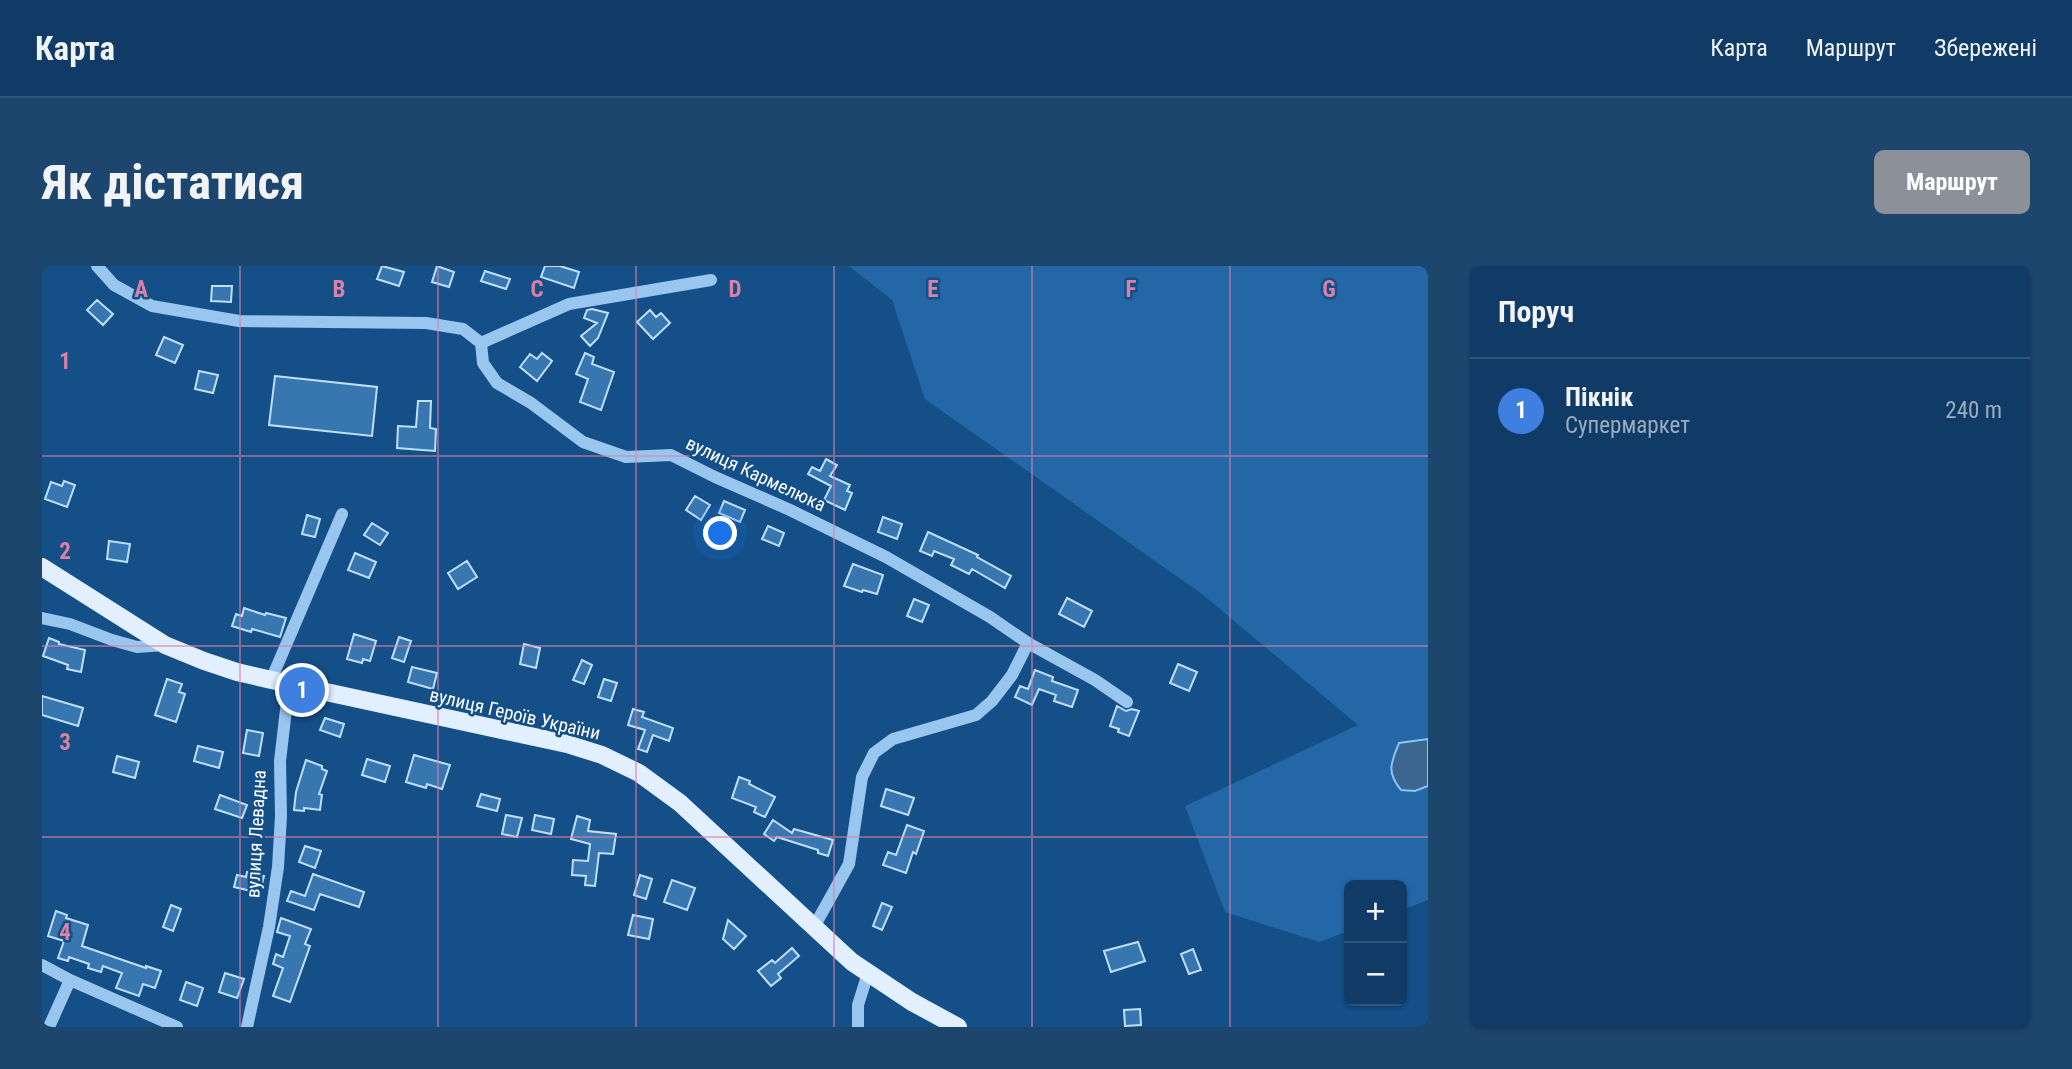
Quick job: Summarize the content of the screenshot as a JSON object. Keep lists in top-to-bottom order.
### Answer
{
  "streets": {
    "main road": ["вулиця Героїв України"],
    "street": ["вулиця Кармелюка", "вулиця Левадна"]
  },
  "crossings": [
    ["вулиця Героїв України", "вулиця Левадна"]
  ],
  "page": {
    "header": "Карта",
    "nav": ["Карта", "Маршрут", "Збережені"],
    "buttons": "Маршрут",
    "title": "Як дістатися",
    "heading": "Поруч",
    "list": [
      {
        "mark": "1",
        "name": "Пікнік",
        "note": "Супермаркет",
        "value": "240 m"
      }
    ],
    "pins": "1",
    "map_buttons": ["+", "−"]
  },
  "grid": {
    "columns": [
      "A",
      "B",
      "C",
      "D",
      "E",
      "F",
      "G"
    ],
    "rows": [
      "1",
      "2",
      "3",
      "4"
    ]
  }
}
